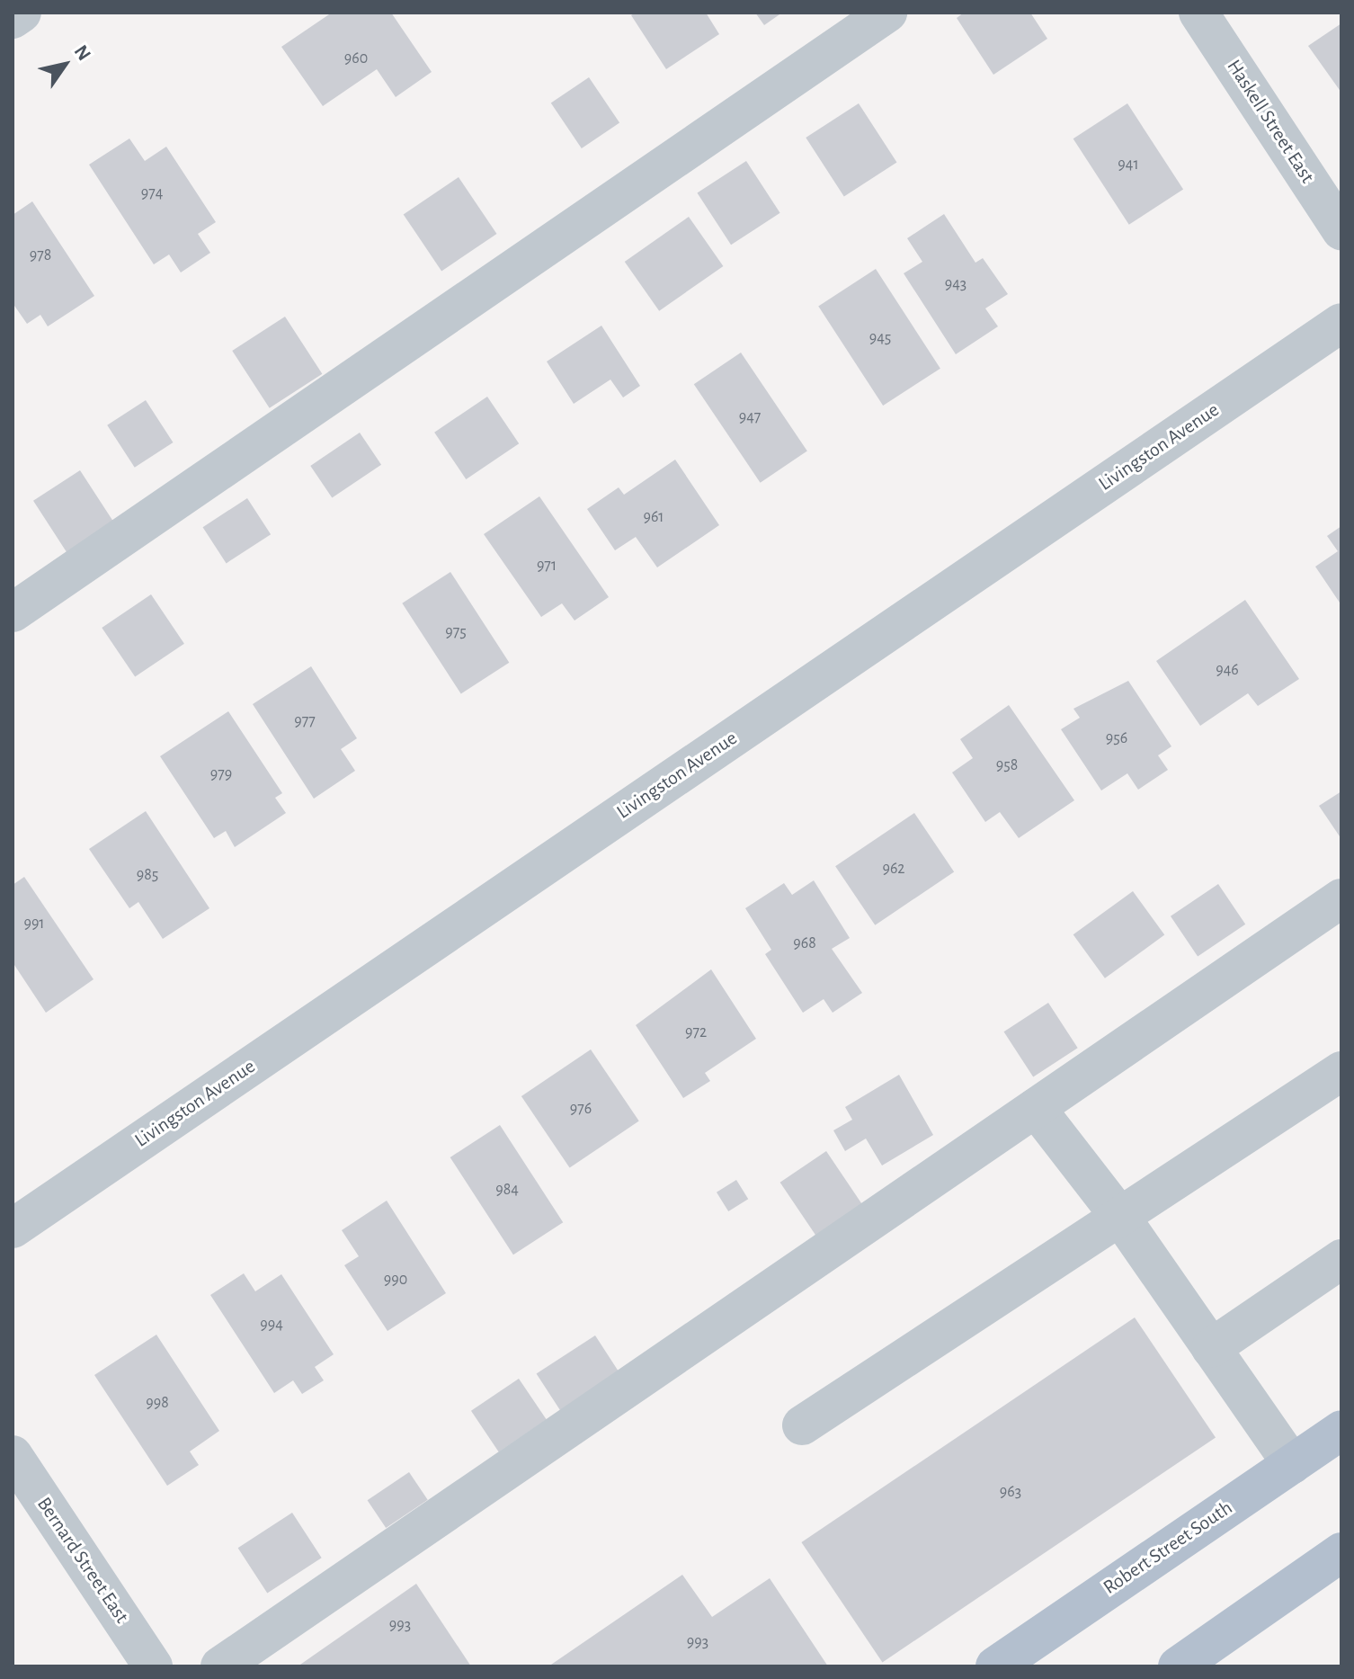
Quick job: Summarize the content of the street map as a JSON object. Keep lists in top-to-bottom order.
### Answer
{
  "streets": {
    "main road": ["Robert Street South"],
    "street": ["Haskell Street East", "Livingston Avenue", "Bernard Street East"]
  },
  "house_numbers": [
    "960",
    "941",
    "974",
    "978",
    "943",
    "945",
    "947",
    "961",
    "971",
    "975",
    "946",
    "977",
    "956",
    "958",
    "979",
    "962",
    "985",
    "991",
    "968",
    "972",
    "976",
    "984",
    "990",
    "994",
    "998",
    "963",
    "993",
    "993"
  ],
  "north": "top right"
}
